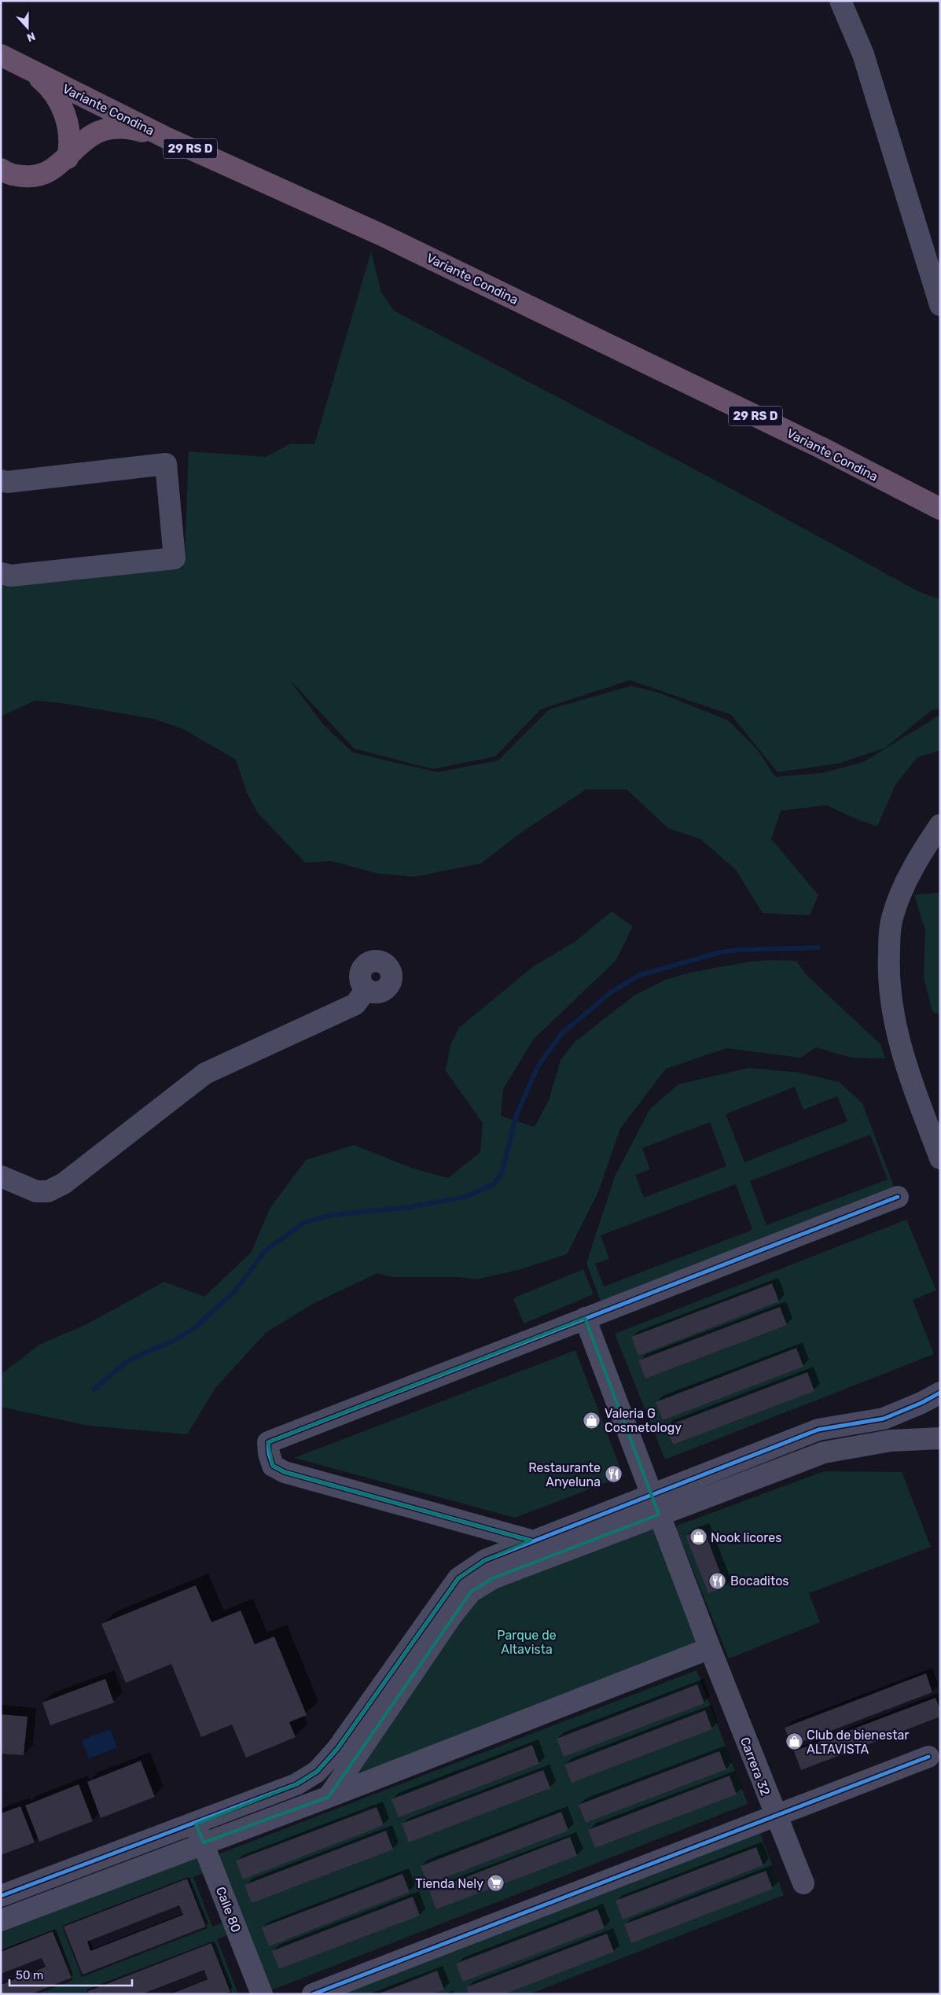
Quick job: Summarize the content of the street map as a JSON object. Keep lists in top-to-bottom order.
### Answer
{
  "streets": {
    "highway": ["Variante Condina", "29 RS D"],
    "street": ["Carrera 32", "Calle 80"]
  },
  "parks": ["Parque de Altavista"],
  "places": {
    "shop": ["Valeria G Cosmetology", "Nook licores", "Club de bienestar ALTAVISTA"],
    "restaurant": ["Restaurante Anyeluna", "Bocaditos"],
    "supermarket": ["Tienda Nely"]
  },
  "scale_bar": "50 m",
  "north": "bottom"
}
